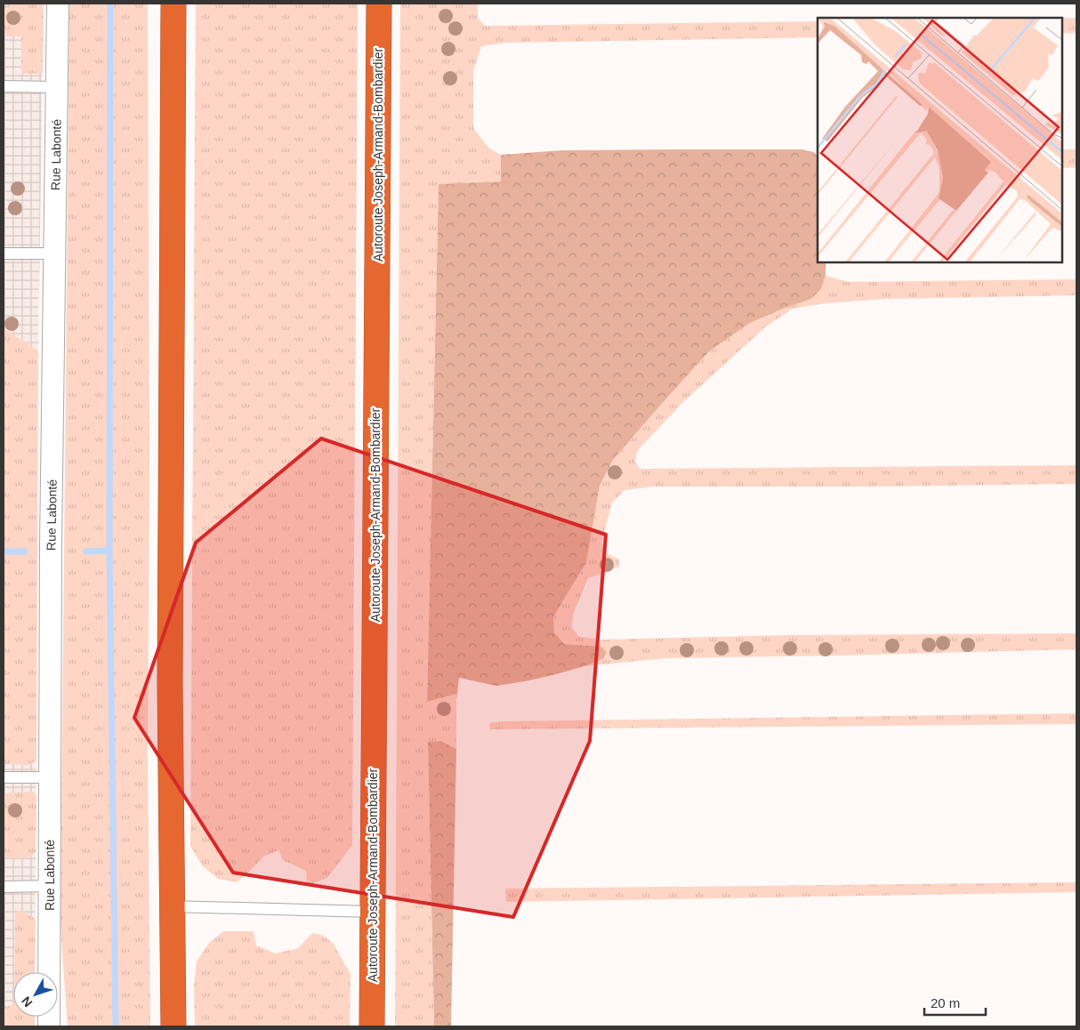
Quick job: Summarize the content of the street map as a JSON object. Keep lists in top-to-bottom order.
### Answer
{
  "streets": {
    "highway": ["Autoroute Joseph-Armand-Bombardier"],
    "street": ["Rue Labonté"]
  },
  "scale_bar": "20 m",
  "north": "bottom left"
}
